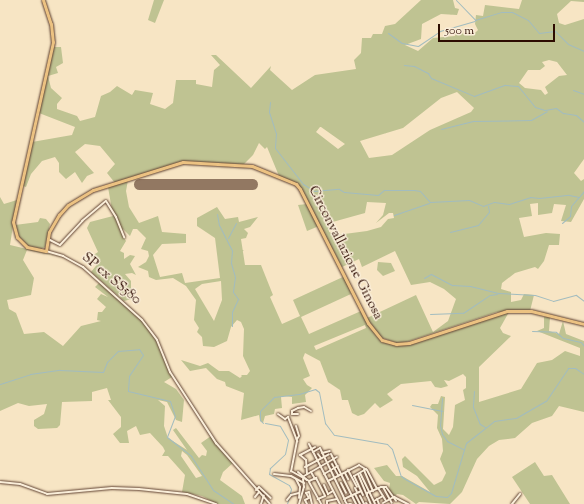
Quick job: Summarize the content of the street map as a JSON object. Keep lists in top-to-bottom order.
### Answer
{
  "streets": {
    "main road": ["Circonvallazione Ginosa", "SP ex SS580"]
  },
  "crossings": [
    ["Circonvallazione Ginosa", "SP ex SS580"]
  ],
  "scale_bar": "500 m"
}
